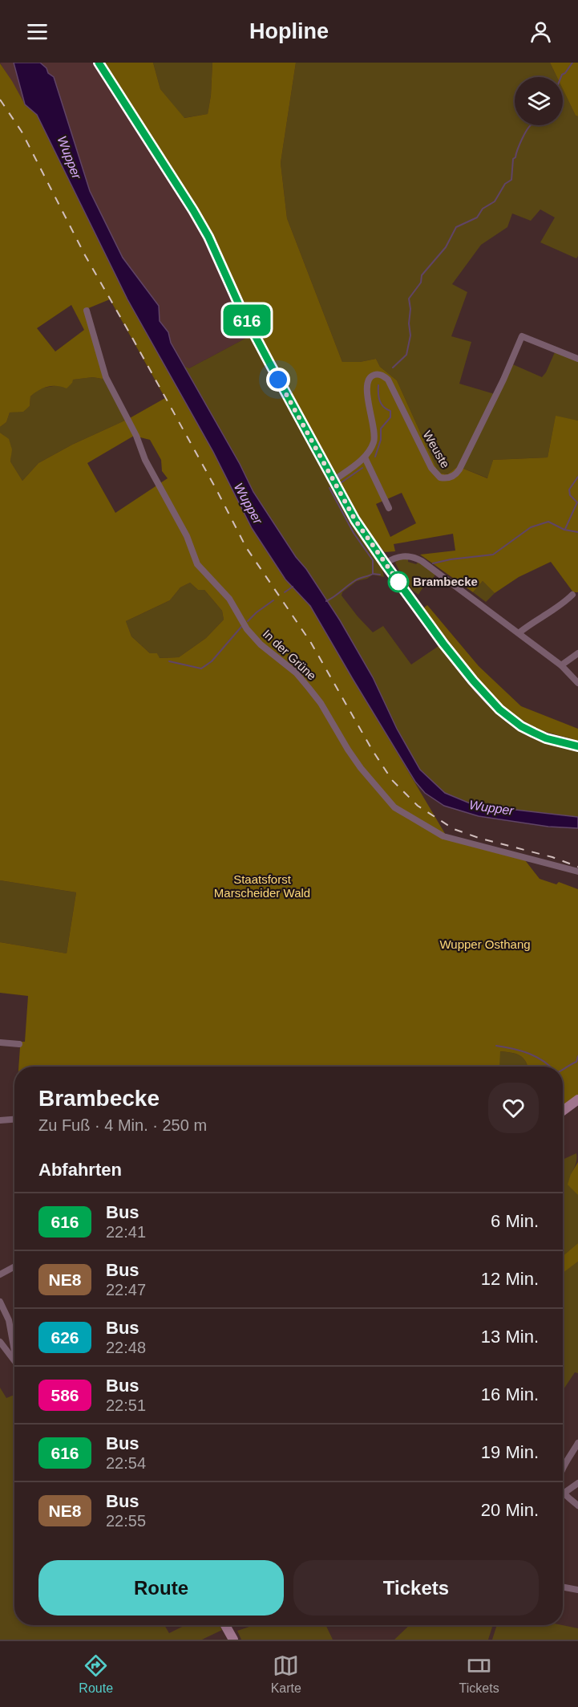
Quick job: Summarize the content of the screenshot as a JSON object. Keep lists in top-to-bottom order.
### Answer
{
  "streets": {
    "street": ["Weuste", "In der Grüne"]
  },
  "water": ["Wupper"],
  "parks": ["Staatsforst Marscheider Wald", "Wupper Osthang"],
  "places": ["Brambecke"],
  "lines": ["bus line 616"],
  "page": {
    "header": "Hopline",
    "on_map": "616",
    "heading": [
      ["Brambecke", "Zu Fuß · 4 Min. · 250 m"],
      "Abfahrten"
    ],
    "list": [
      {
        "mark": "616",
        "name": "Bus",
        "note": "22:41",
        "value": "6 Min."
      },
      {
        "mark": "NE8",
        "name": "Bus",
        "note": "22:47",
        "value": "12 Min."
      },
      {
        "mark": "626",
        "name": "Bus",
        "note": "22:48",
        "value": "13 Min."
      },
      {
        "mark": "586",
        "name": "Bus",
        "note": "22:51",
        "value": "16 Min."
      },
      {
        "mark": "616",
        "name": "Bus",
        "note": "22:54",
        "value": "19 Min."
      },
      {
        "mark": "NE8",
        "name": "Bus",
        "note": "22:55",
        "value": "20 Min."
      }
    ],
    "buttons": ["Route", "Tickets"],
    "tabs": ["Route", "Karte", "Tickets"]
  }
}
